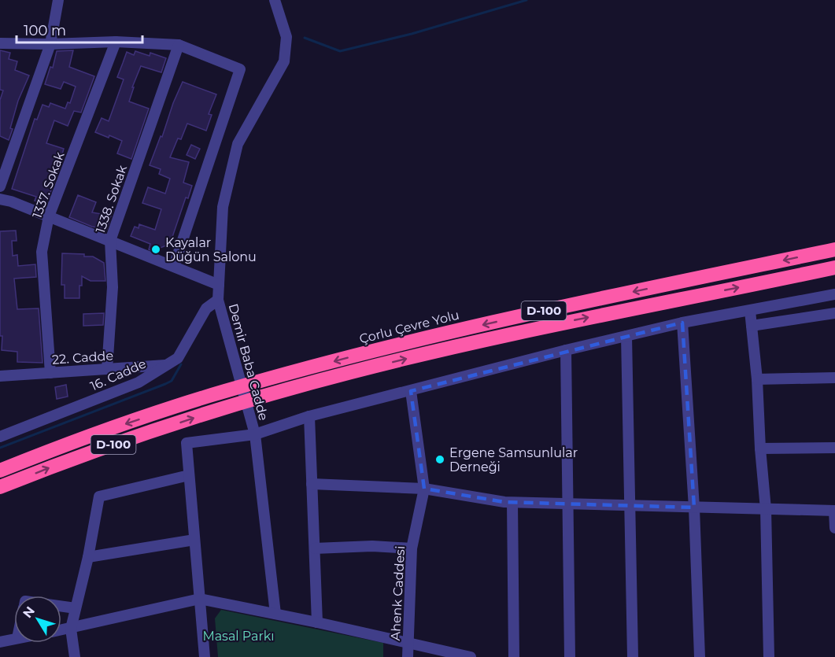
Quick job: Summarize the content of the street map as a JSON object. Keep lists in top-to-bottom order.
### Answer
{
  "streets": {
    "highway": ["D-100", "Çorlu Çevre Yolu"],
    "street": [
      "1337. Sokak",
      "1338. Sokak",
      "22. Cadde",
      "Demir Baba Cadde",
      "16. Cadde",
      "Ahenk Caddesi"
    ]
  },
  "crossings": [
    ["1337. Sokak", "22. Cadde"],
    ["1338. Sokak", "22. Cadde"],
    ["22. Cadde", "16. Cadde"],
    ["Demir Baba Cadde", "16. Cadde"]
  ],
  "parks": ["Masal Parkı"],
  "places": ["Kayalar Düğün Salonu", "Ergene Samsunlular Derneği"],
  "scale_bar": "100 m",
  "north": "top left"
}
